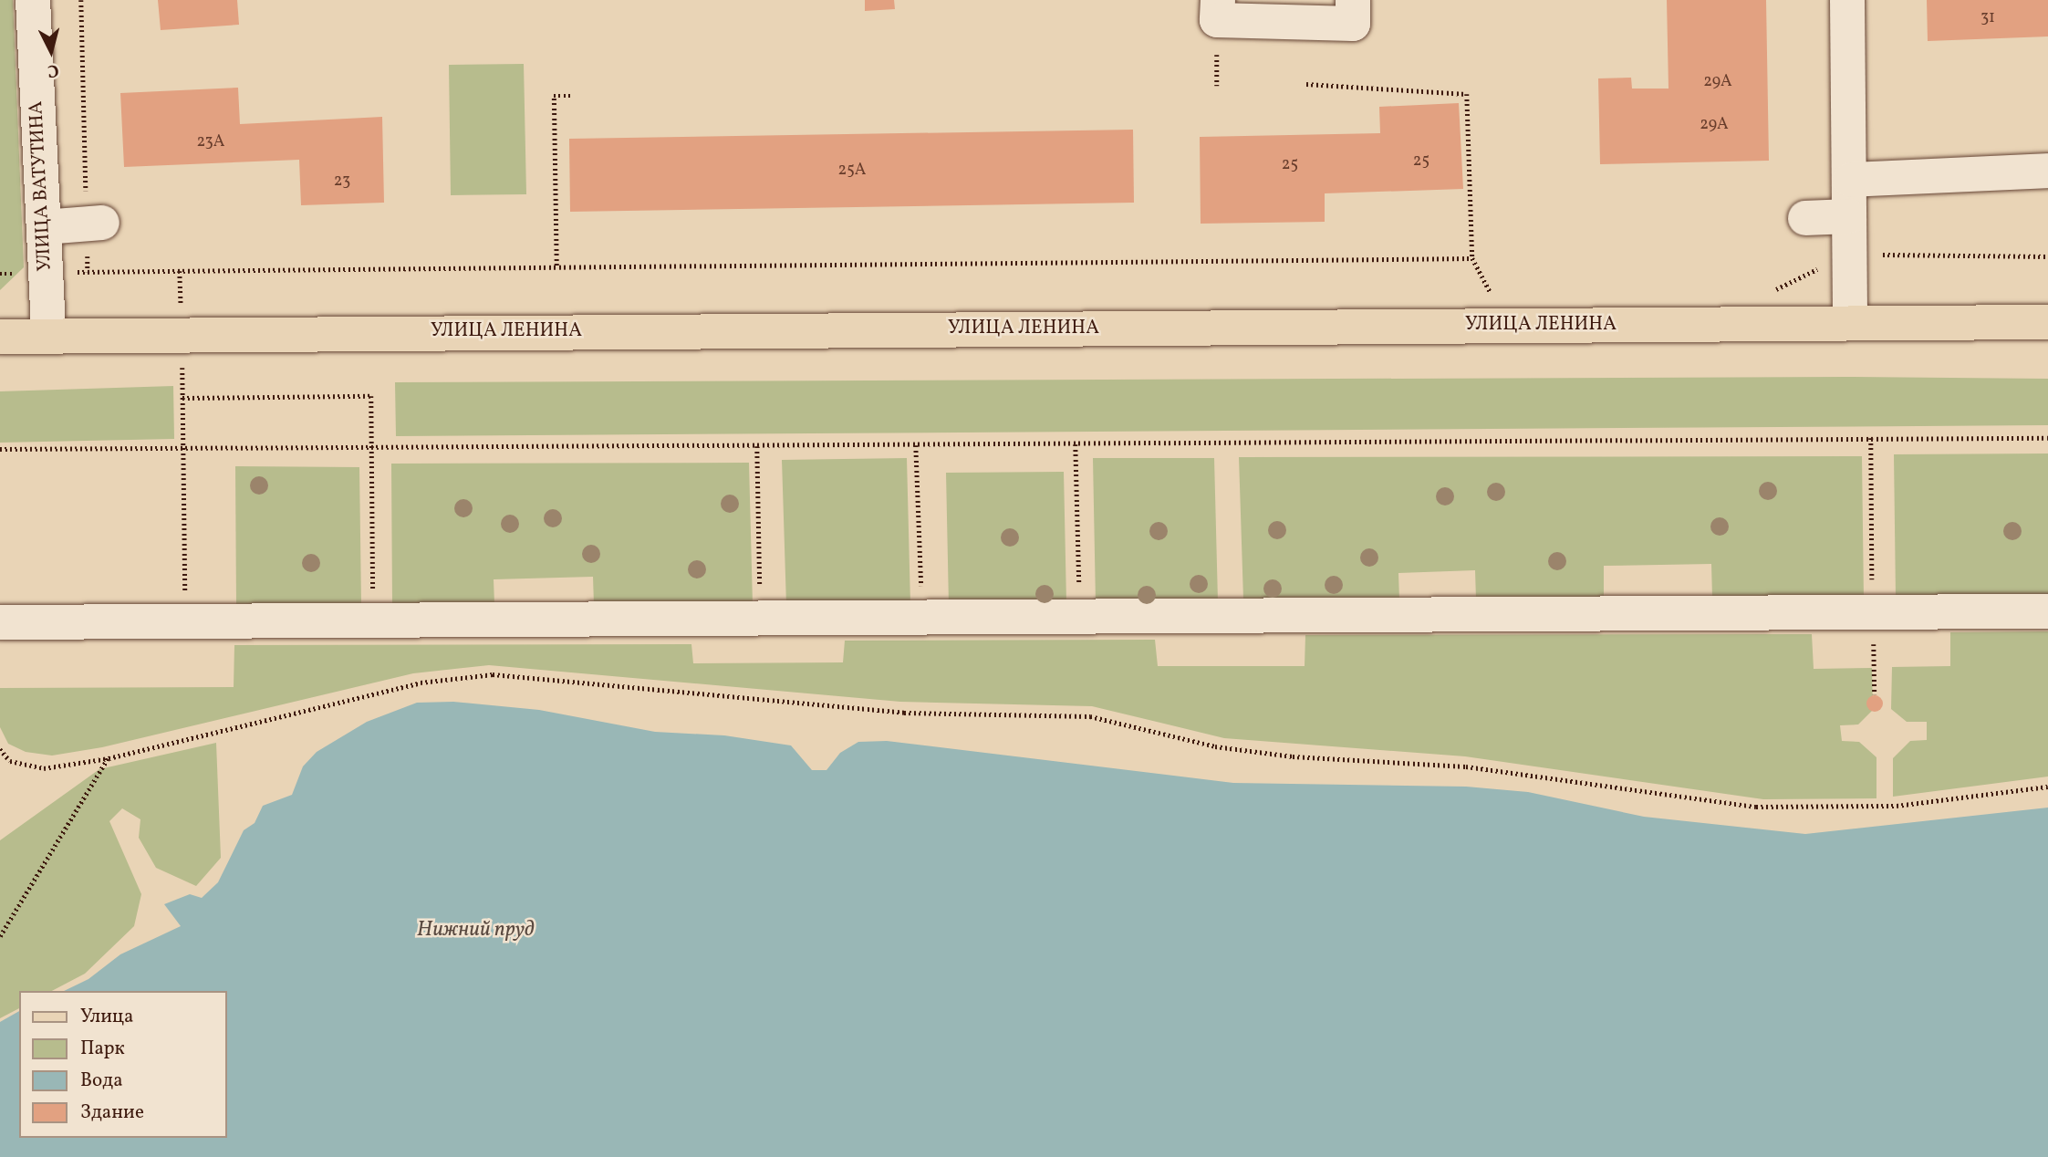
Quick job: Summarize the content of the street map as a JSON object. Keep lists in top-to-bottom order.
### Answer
{
  "streets": {
    "main road": ["УЛИЦА ЛЕНИНА"],
    "street": ["УЛИЦА ВАТУТИНА"]
  },
  "crossings": [
    ["УЛИЦА ВАТУТИНА", "УЛИЦА ЛЕНИНА"]
  ],
  "water": ["Нижний пруд"],
  "house_numbers": [
    "31",
    "29А",
    "29А",
    "23А",
    "25",
    "25",
    "25А",
    "23"
  ],
  "legend": [
    "Улица",
    "Парк",
    "Вода",
    "Здание"
  ],
  "north": "bottom"
}
